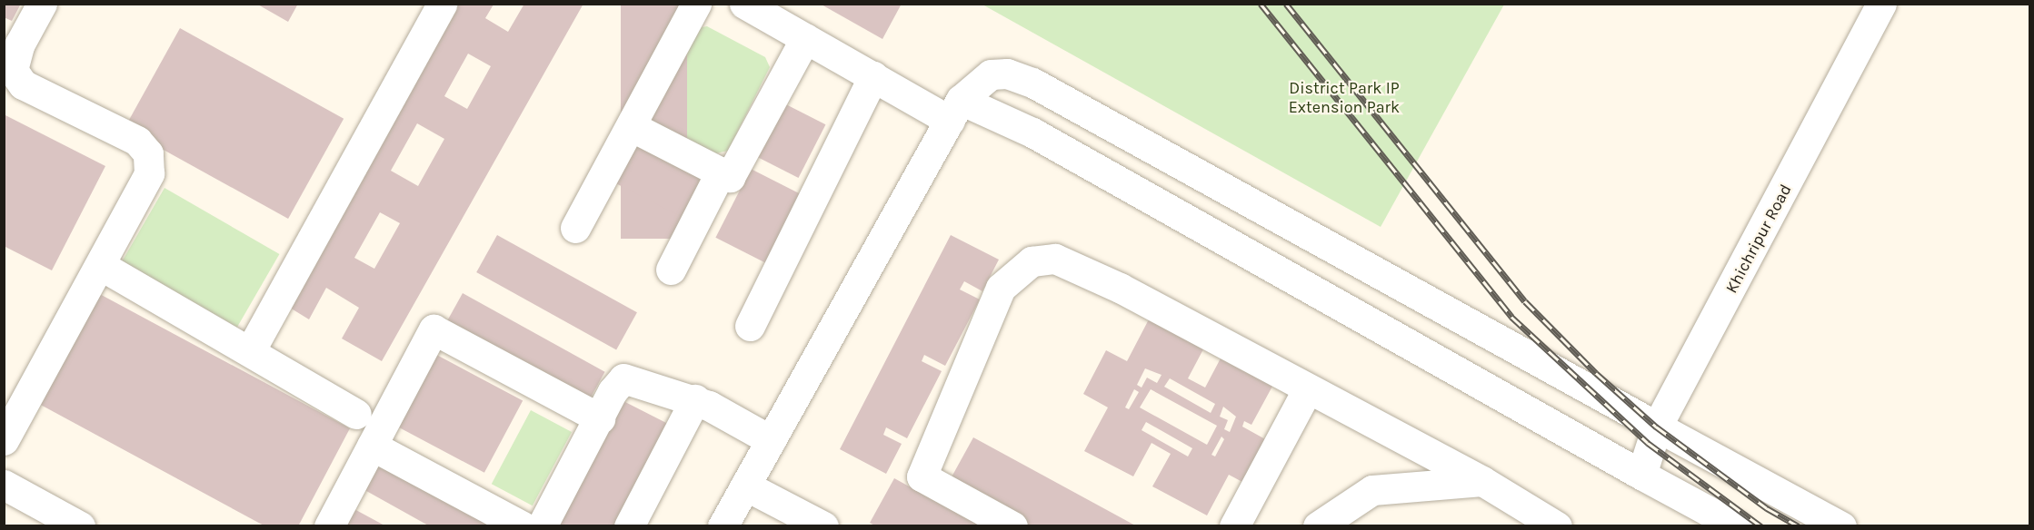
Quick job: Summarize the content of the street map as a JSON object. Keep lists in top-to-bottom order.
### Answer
{
  "streets": {
    "street": ["Khichripur Road"]
  },
  "parks": ["District Park IP Extension Park"]
}
